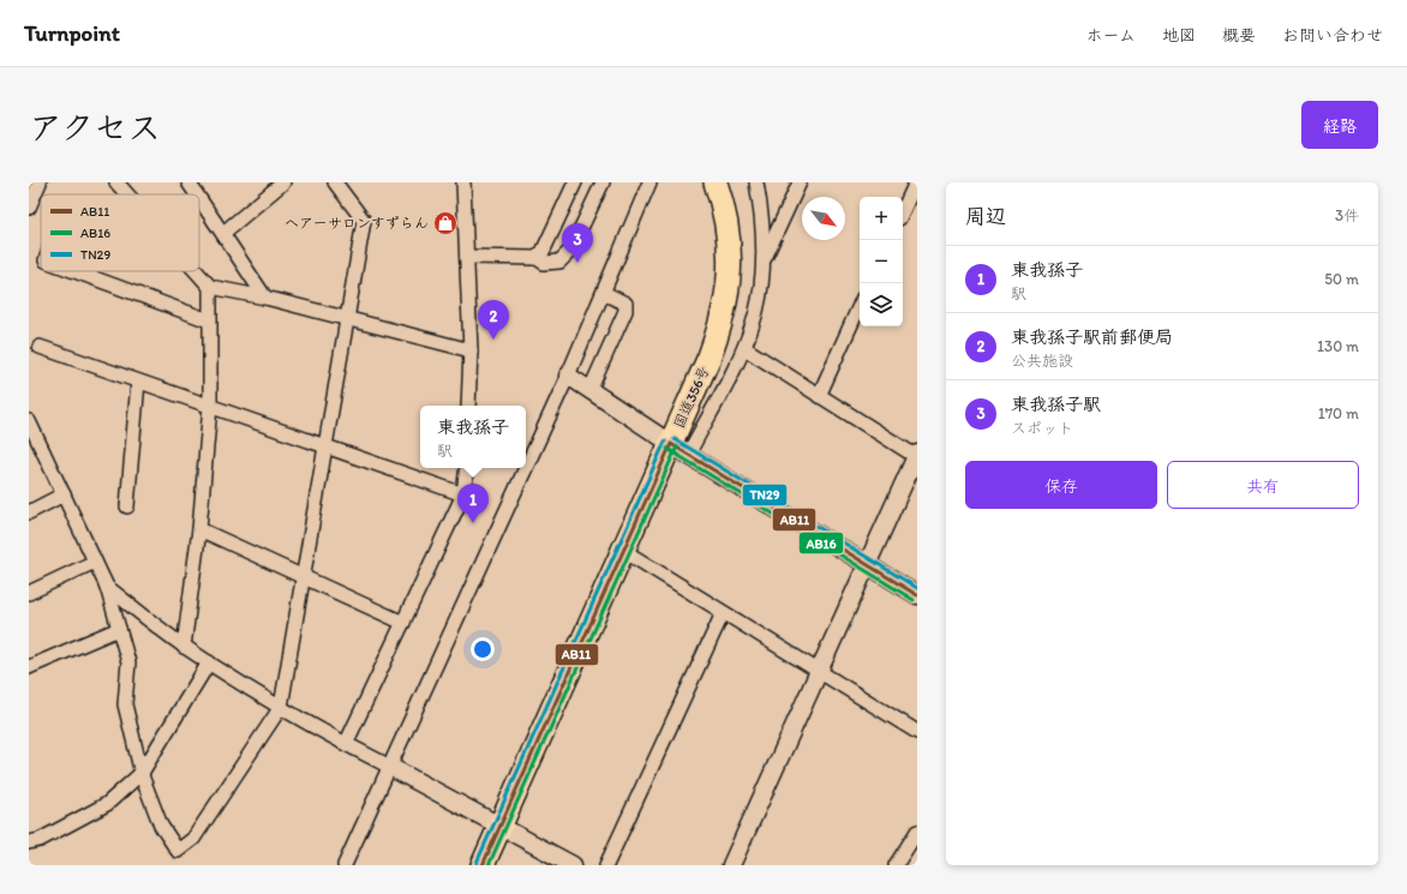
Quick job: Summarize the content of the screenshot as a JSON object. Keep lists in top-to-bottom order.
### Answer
{
  "streets": {
    "highway": ["国道356号"]
  },
  "places": {
    "shop": ["ヘアーサロンすずらん"]
  },
  "lines": ["transit line TN29", "transit line AB11", "transit line AB16"],
  "legend": ["AB11", "AB16", "TN29"],
  "north": "bottom right",
  "page": {
    "header": "Turnpoint",
    "nav": [
      "ホーム",
      "地図",
      "概要",
      "お問い合わせ"
    ],
    "title": "アクセス",
    "buttons": [
      "経路",
      ["保存", "共有"]
    ],
    "heading": ["周辺", "3件"],
    "map_buttons": ["+", "−"],
    "pins": ["3", "2", "1"],
    "list": [
      {
        "mark": "1",
        "name": "東我孫子",
        "note": "駅",
        "value": "50 m"
      },
      {
        "mark": "2",
        "name": "東我孫子駅前郵便局",
        "note": "公共施設",
        "value": "130 m"
      },
      {
        "mark": "3",
        "name": "東我孫子駅",
        "note": "スポット",
        "value": "170 m"
      }
    ],
    "popup": ["東我孫子", "駅"]
  }
}
